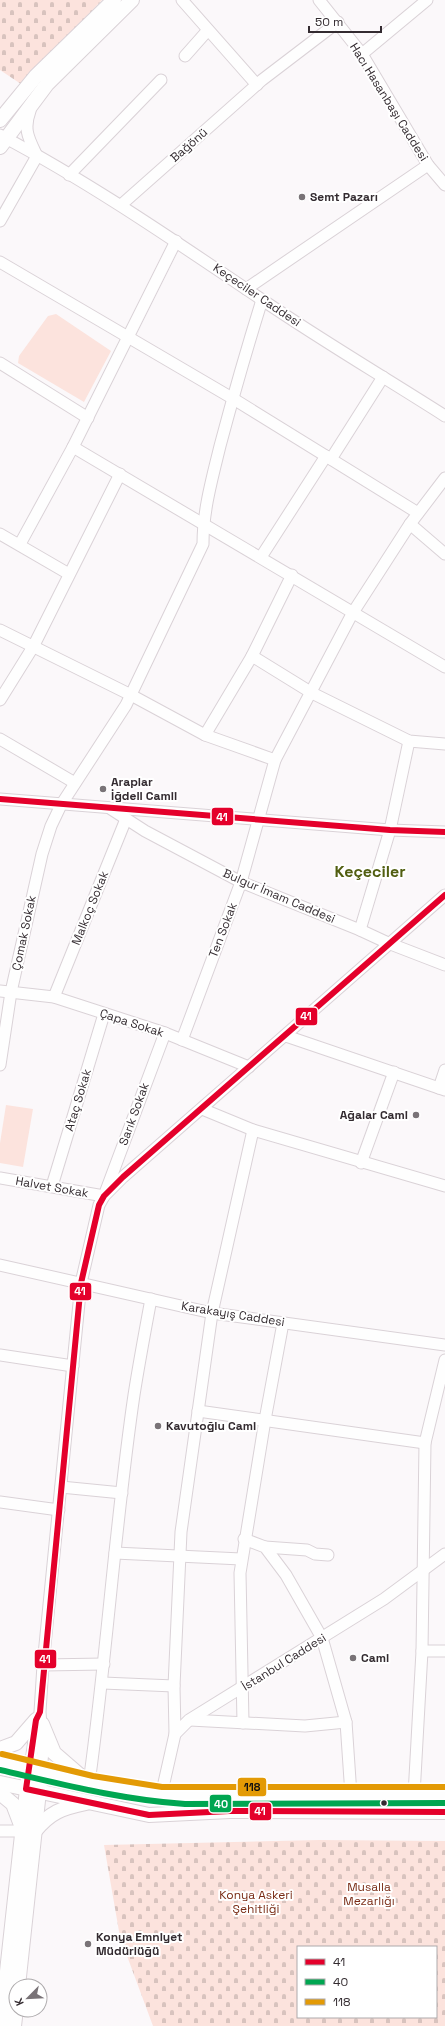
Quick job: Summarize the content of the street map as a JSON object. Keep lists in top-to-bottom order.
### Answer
{
  "streets": {
    "street": [
      "Hacı Hasanbaşı Caddesi",
      "Bağönü",
      "Keçeciler Caddesi",
      "Bulgur İmam Caddesi",
      "Malkoç Sokak",
      "Ten Sokak",
      "Çomak Sokak",
      "Çapa Sokak",
      "Ataç Sokak",
      "Sarık Sokak",
      "Halvet Sokak",
      "Karakayış Caddesi",
      "İstanbul Caddesi"
    ]
  },
  "crossings": [
    ["Hacı Hasanbaşı Caddesi", "Bağönü"],
    ["Bağönü", "Keçeciler Caddesi"],
    ["Keçeciler Caddesi", "Çomak Sokak"],
    ["Bulgur İmam Caddesi", "Malkoç Sokak"],
    ["Bulgur İmam Caddesi", "Ten Sokak"],
    ["Malkoç Sokak", "Çapa Sokak"],
    ["Ten Sokak", "Çapa Sokak"],
    ["Çomak Sokak", "Çapa Sokak"],
    ["Çapa Sokak", "Ataç Sokak"],
    ["Çapa Sokak", "Sarık Sokak"],
    ["Ataç Sokak", "Halvet Sokak"],
    ["Sarık Sokak", "Halvet Sokak"],
    ["Sarık Sokak", "Karakayış Caddesi"]
  ],
  "districts": ["Keçeciler"],
  "parks": ["Musalla Mezarlığı", "Konya Askeri Şehitliği"],
  "places": [
    "Semt Pazarı",
    "Araplar İğdeli Camii",
    "Ağalar Cami",
    "Kavutoğlu Cami",
    "Cami",
    "Konya Emniyet Müdürlüğü"
  ],
  "lines": ["transit line 41", "transit line 118", "transit line 40"],
  "legend": ["41", "40", "118"],
  "scale_bar": "50 m",
  "north": "bottom left"
}
